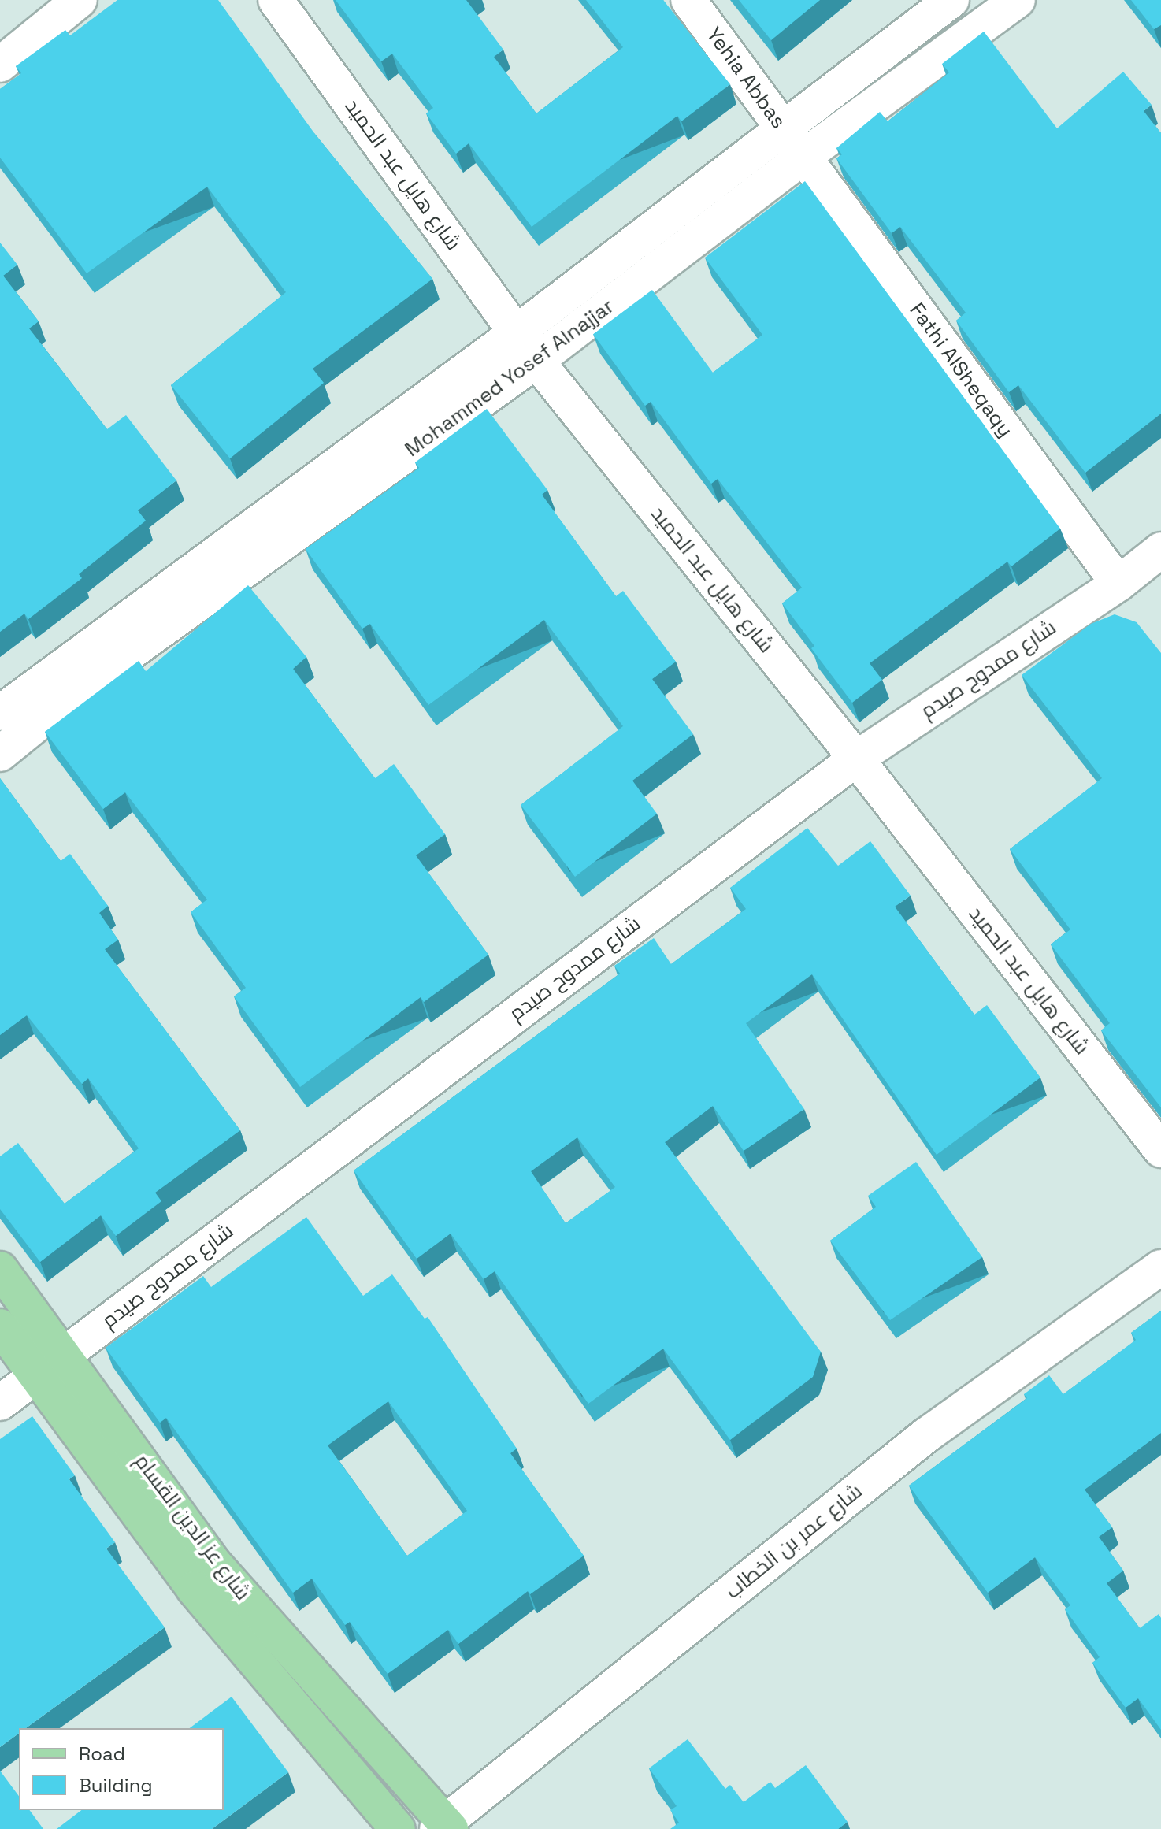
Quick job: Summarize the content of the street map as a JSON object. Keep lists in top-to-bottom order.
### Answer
{
  "streets": {
    "main road": ["شارع عز الدين القسام"],
    "street": [
      "Yehia Abbas",
      "شارع هايل عبد الحميد",
      "Fathi AlSheqaqy",
      "Mohammed Yosef Alnajjar",
      "شارع ممدوح صيدم",
      "شارع عمر بن الخطاب"
    ]
  },
  "crossings": [
    ["Yehia Abbas", "Fathi AlSheqaqy"],
    ["Yehia Abbas", "Mohammed Yosef Alnajjar"],
    ["شارع هايل عبد الحميد", "Mohammed Yosef Alnajjar"],
    ["شارع هايل عبد الحميد", "شارع ممدوح صيدم"],
    ["Fathi AlSheqaqy", "Mohammed Yosef Alnajjar"],
    ["Fathi AlSheqaqy", "شارع ممدوح صيدم"],
    ["شارع ممدوح صيدم", "شارع عز الدين القسام"],
    ["شارع عز الدين القسام", "شارع عمر بن الخطاب"]
  ],
  "legend": ["Road", "Building"]
}
